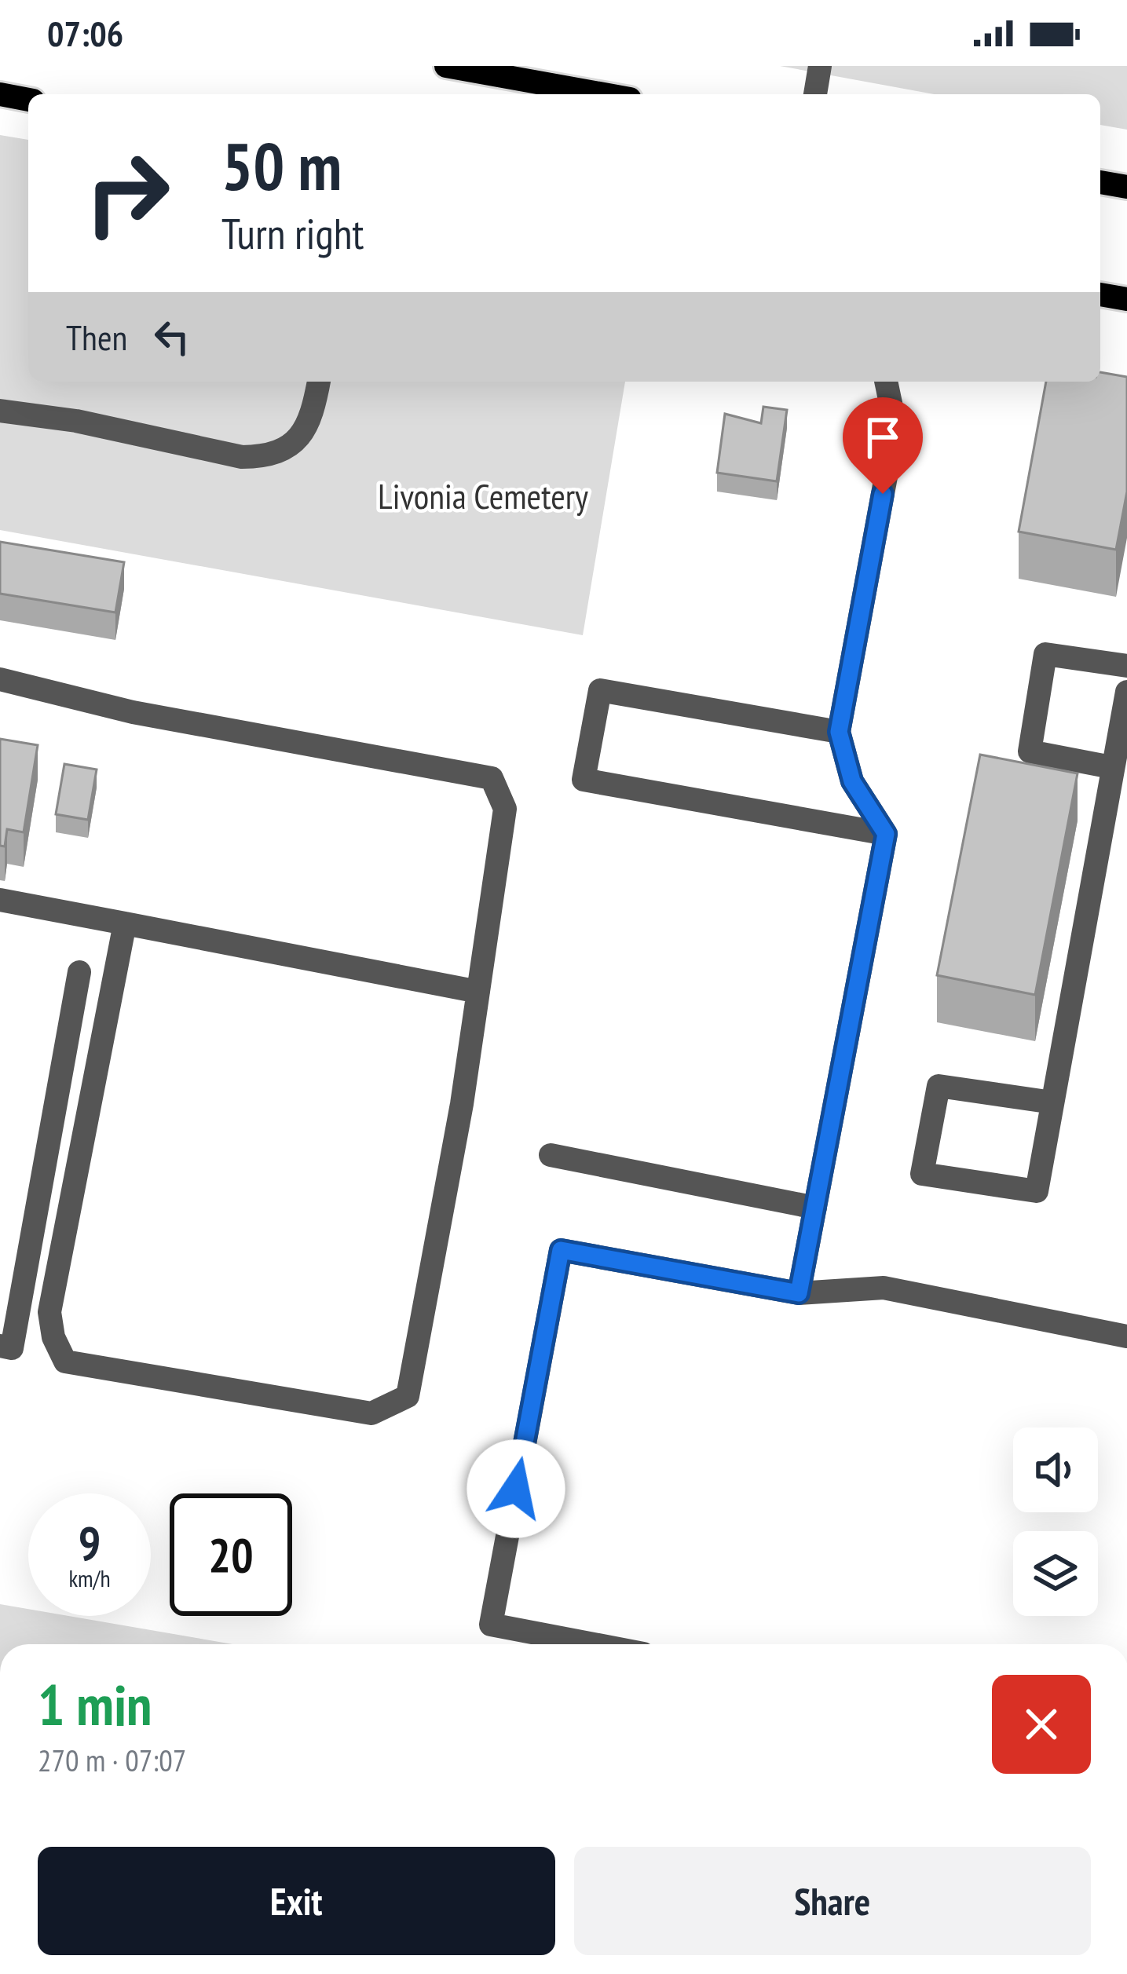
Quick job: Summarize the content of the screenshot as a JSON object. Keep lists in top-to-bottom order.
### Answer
{
  "parks": ["Livonia Cemetery"],
  "page": {
    "status": "07:06",
    "turn": ["50 m", "Turn right"],
    "then": "Then",
    "speed": "9 km/h",
    "limit": "20",
    "heading": ["1 min", "270 m · 07:07"],
    "buttons": ["Exit", "Share"]
  }
}
